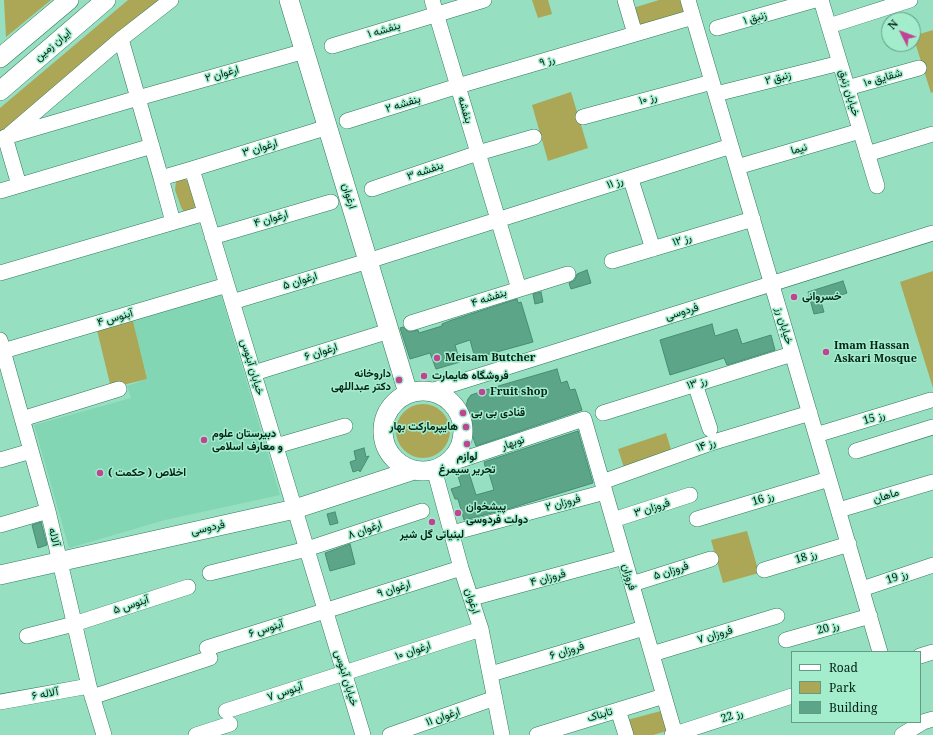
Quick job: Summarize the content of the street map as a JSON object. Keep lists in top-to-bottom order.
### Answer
{
  "streets": {
    "main road": ["ایران زمین", "ارغوان", "فردوسی"],
    "street": [
      "زنبق ۱",
      "بنفشه ۱",
      "رز ۹",
      "ارغوان ۲",
      "زنبق ۲",
      "شقایق ۱۰",
      "خیابان زنبق",
      "رز ۱۰",
      "بنفشه ۲",
      "بنفشه",
      "ارغوان ۳",
      "نیما",
      "بنفشه ۳",
      "رز ۱۱",
      "ارغوان ۴",
      "رز ۱۲",
      "ارغوان ۵",
      "بنفشه ۴",
      "آبنوس ۴",
      "خیابان رز",
      "ارغوان ۶",
      "خیابان آبنوس",
      "رز ۱۳",
      "رز 15",
      "نوبهار",
      "رز ۱۴",
      "ماهان",
      "رز 16",
      "فروزان ۲",
      "فروزان ۳",
      "ارغوان ۸",
      "آلاله",
      "رز 18",
      "فروزان ۵",
      "فروزان",
      "رز 19",
      "فروزان ۴",
      "ارغوان ۹",
      "آبنوس ۵",
      "رز 20",
      "آبنوس ۶",
      "فروزان ۷",
      "ارغوان ۱۰",
      "فروزان ۶",
      "آبنوس ۷",
      "آلاله ۶",
      "تابناک",
      "رز 22",
      "ارغوان ۱۱"
    ]
  },
  "crossings": [
    ["بنفشه ۱", "بنفشه"],
    ["رز ۹", "بنفشه ۲"],
    ["رز ۹", "بنفشه"],
    ["رز ۹", "خیابان رز"],
    ["ارغوان ۲", "ارغوان"],
    ["زنبق ۲", "خیابان زنبق"],
    ["زنبق ۲", "رز ۱۰"],
    ["زنبق ۲", "خیابان رز"],
    ["شقایق ۱۰", "خیابان زنبق"],
    ["خیابان زنبق", "نیما"],
    ["رز ۱۰", "خیابان رز"],
    ["بنفشه ۲", "بنفشه"],
    ["بنفشه", "بنفشه ۳"],
    ["بنفشه", "رز ۱۱"],
    ["بنفشه", "بنفشه ۴"],
    ["ارغوان ۳", "ارغوان"],
    ["ارغوان ۳", "خیابان آبنوس"],
    ["نیما", "خیابان رز"],
    ["رز ۱۱", "خیابان رز"],
    ["ارغوان", "ارغوان ۵"],
    ["ارغوان", "فردوسی"],
    ["ارغوان", "ارغوان ۶"],
    ["ارغوان", "نوبهار"],
    ["ارغوان", "فروزان ۲"],
    ["ارغوان", "فروزان ۴"],
    ["ارغوان", "ارغوان ۹"],
    ["ارغوان", "ارغوان ۱۰"],
    ["ارغوان", "فروزان ۶"],
    ["ارغوان", "ارغوان ۱۱"],
    ["ارغوان ۴", "خیابان آبنوس"],
    ["رز ۱۲", "خیابان رز"],
    ["ارغوان ۵", "خیابان آبنوس"],
    ["فردوسی", "خیابان رز"],
    ["فردوسی", "خیابان آبنوس"],
    ["فردوسی", "نوبهار"],
    ["فردوسی", "آلاله"],
    ["آبنوس ۴", "خیابان آبنوس"],
    ["آبنوس ۴", "آلاله"],
    ["خیابان رز", "رز ۱۳"],
    ["خیابان رز", "رز 15"],
    ["خیابان رز", "رز ۱۴"],
    ["خیابان رز", "ماهان"],
    ["خیابان رز", "رز 16"],
    ["خیابان رز", "رز 18"],
    ["خیابان رز", "رز 19"],
    ["خیابان رز", "رز 20"],
    ["ارغوان ۶", "خیابان آبنوس"],
    ["خیابان آبنوس", "ارغوان ۸"],
    ["خیابان آبنوس", "ارغوان ۹"],
    ["خیابان آبنوس", "آبنوس ۶"],
    ["خیابان آبنوس", "ارغوان ۱۰"],
    ["خیابان آبنوس", "آبنوس ۷"],
    ["نوبهار", "فروزان"],
    ["رز ۱۴", "فروزان ۲"],
    ["رز ۱۴", "فروزان"],
    ["فروزان ۲", "فروزان"],
    ["فروزان ۳", "فروزان"],
    ["آلاله", "آبنوس ۵"],
    ["آلاله", "آبنوس ۶"],
    ["آلاله", "آلاله ۶"],
    ["فروزان ۵", "فروزان"],
    ["فروزان", "فروزان ۴"],
    ["فروزان", "فروزان ۷"],
    ["فروزان", "فروزان ۶"],
    ["فروزان", "تابناک"],
    ["فروزان", "رز 22"],
    ["ارغوان ۹", "آبنوس ۶"],
    ["آبنوس ۶", "آلاله ۶"],
    ["ارغوان ۱۰", "آبنوس ۷"]
  ],
  "places": [
    "خسروانی",
    "Imam Hassan Askari Mosque",
    "Meisam Butcher",
    "فروشگاه هایمارت",
    "داروخانه دکتر عبداللهی",
    "Fruit shop",
    "قنادی بی بی",
    "هایپرمارکت بهار",
    "دبیرستان علوم و معارف اسلامی",
    "لوازم تحریر سیمرغ",
    "اخلاص ( حکمت )",
    "پیشخوان دولت فردوسی",
    "لبنیاتی گل شیر"
  ],
  "legend": ["Road", "Park", "Building"],
  "north": "top left"
}
